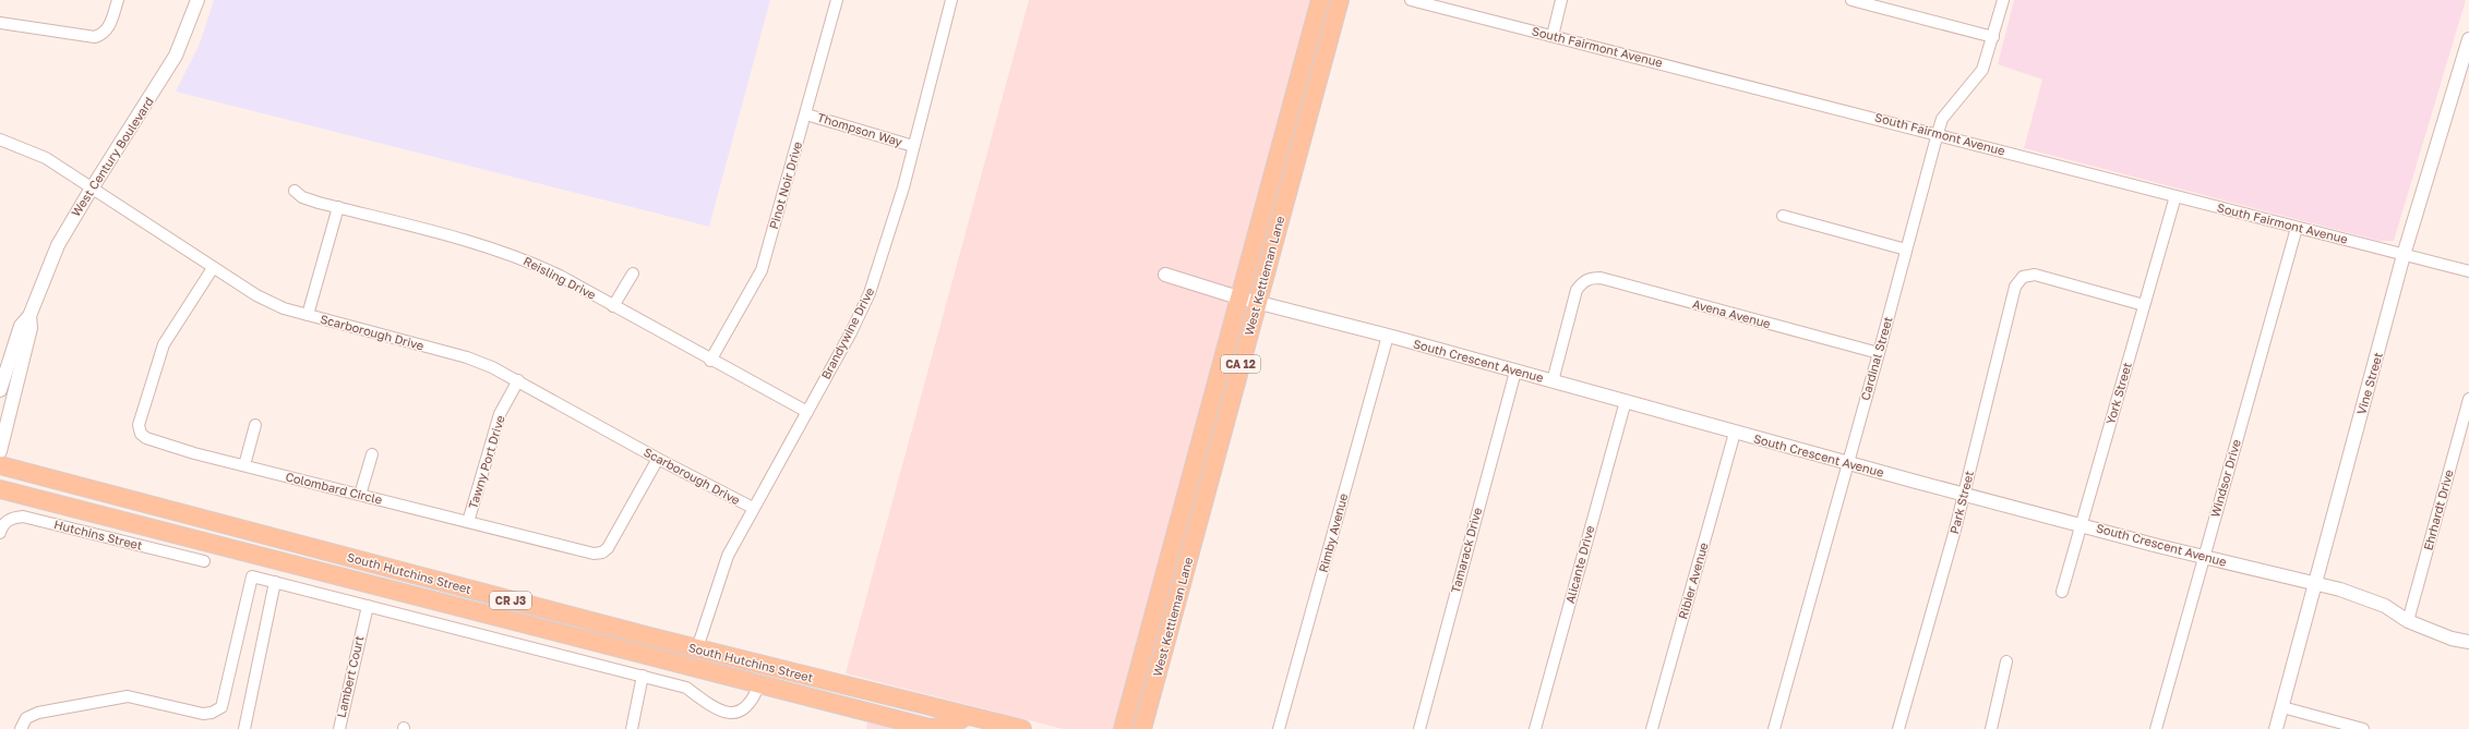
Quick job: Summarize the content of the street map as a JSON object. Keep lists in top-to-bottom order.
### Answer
{
  "streets": {
    "main road": [
      "West Kettleman Lane",
      "CA 12",
      "South Hutchins Street",
      "CR J3"
    ],
    "street": [
      "South Fairmont Avenue",
      "Thompson Way",
      "West Century Boulevard",
      "Pinot Noir Drive",
      "Reisling Drive",
      "Avena Avenue",
      "Scarborough Drive",
      "Brandywine Drive",
      "Cardinal Street",
      "South Crescent Avenue",
      "Vine Street",
      "York Street",
      "Tawny Port Drive",
      "Windsor Drive",
      "Colombard Circle",
      "Park Street",
      "Ehrhardt Drive",
      "Rimby Avenue",
      "Hutchins Street",
      "Tamarack Drive",
      "Alicante Drive",
      "Ribier Avenue",
      "Lambert Court"
    ]
  },
  "crossings": [
    ["South Fairmont Avenue", "Cardinal Street"],
    ["South Fairmont Avenue", "Vine Street"],
    ["South Fairmont Avenue", "York Street"],
    ["South Fairmont Avenue", "Windsor Drive"],
    ["Thompson Way", "Pinot Noir Drive"],
    ["Thompson Way", "Brandywine Drive"],
    ["West Century Boulevard", "Scarborough Drive"],
    ["Pinot Noir Drive", "Reisling Drive"],
    ["West Kettleman Lane", "South Crescent Avenue"],
    ["Reisling Drive", "Brandywine Drive"],
    ["Avena Avenue", "Cardinal Street"],
    ["Avena Avenue", "South Crescent Avenue"],
    ["Scarborough Drive", "Brandywine Drive"],
    ["Scarborough Drive", "Tawny Port Drive"],
    ["Scarborough Drive", "Colombard Circle"],
    ["Brandywine Drive", "South Hutchins Street"],
    ["Cardinal Street", "South Crescent Avenue"],
    ["South Crescent Avenue", "Vine Street"],
    ["South Crescent Avenue", "York Street"],
    ["South Crescent Avenue", "Windsor Drive"],
    ["South Crescent Avenue", "Park Street"],
    ["South Crescent Avenue", "Ehrhardt Drive"],
    ["South Crescent Avenue", "Rimby Avenue"],
    ["South Crescent Avenue", "Tamarack Drive"],
    ["South Crescent Avenue", "Alicante Drive"],
    ["South Crescent Avenue", "Ribier Avenue"],
    ["York Street", "Park Street"],
    ["Tawny Port Drive", "Colombard Circle"]
  ]
}
